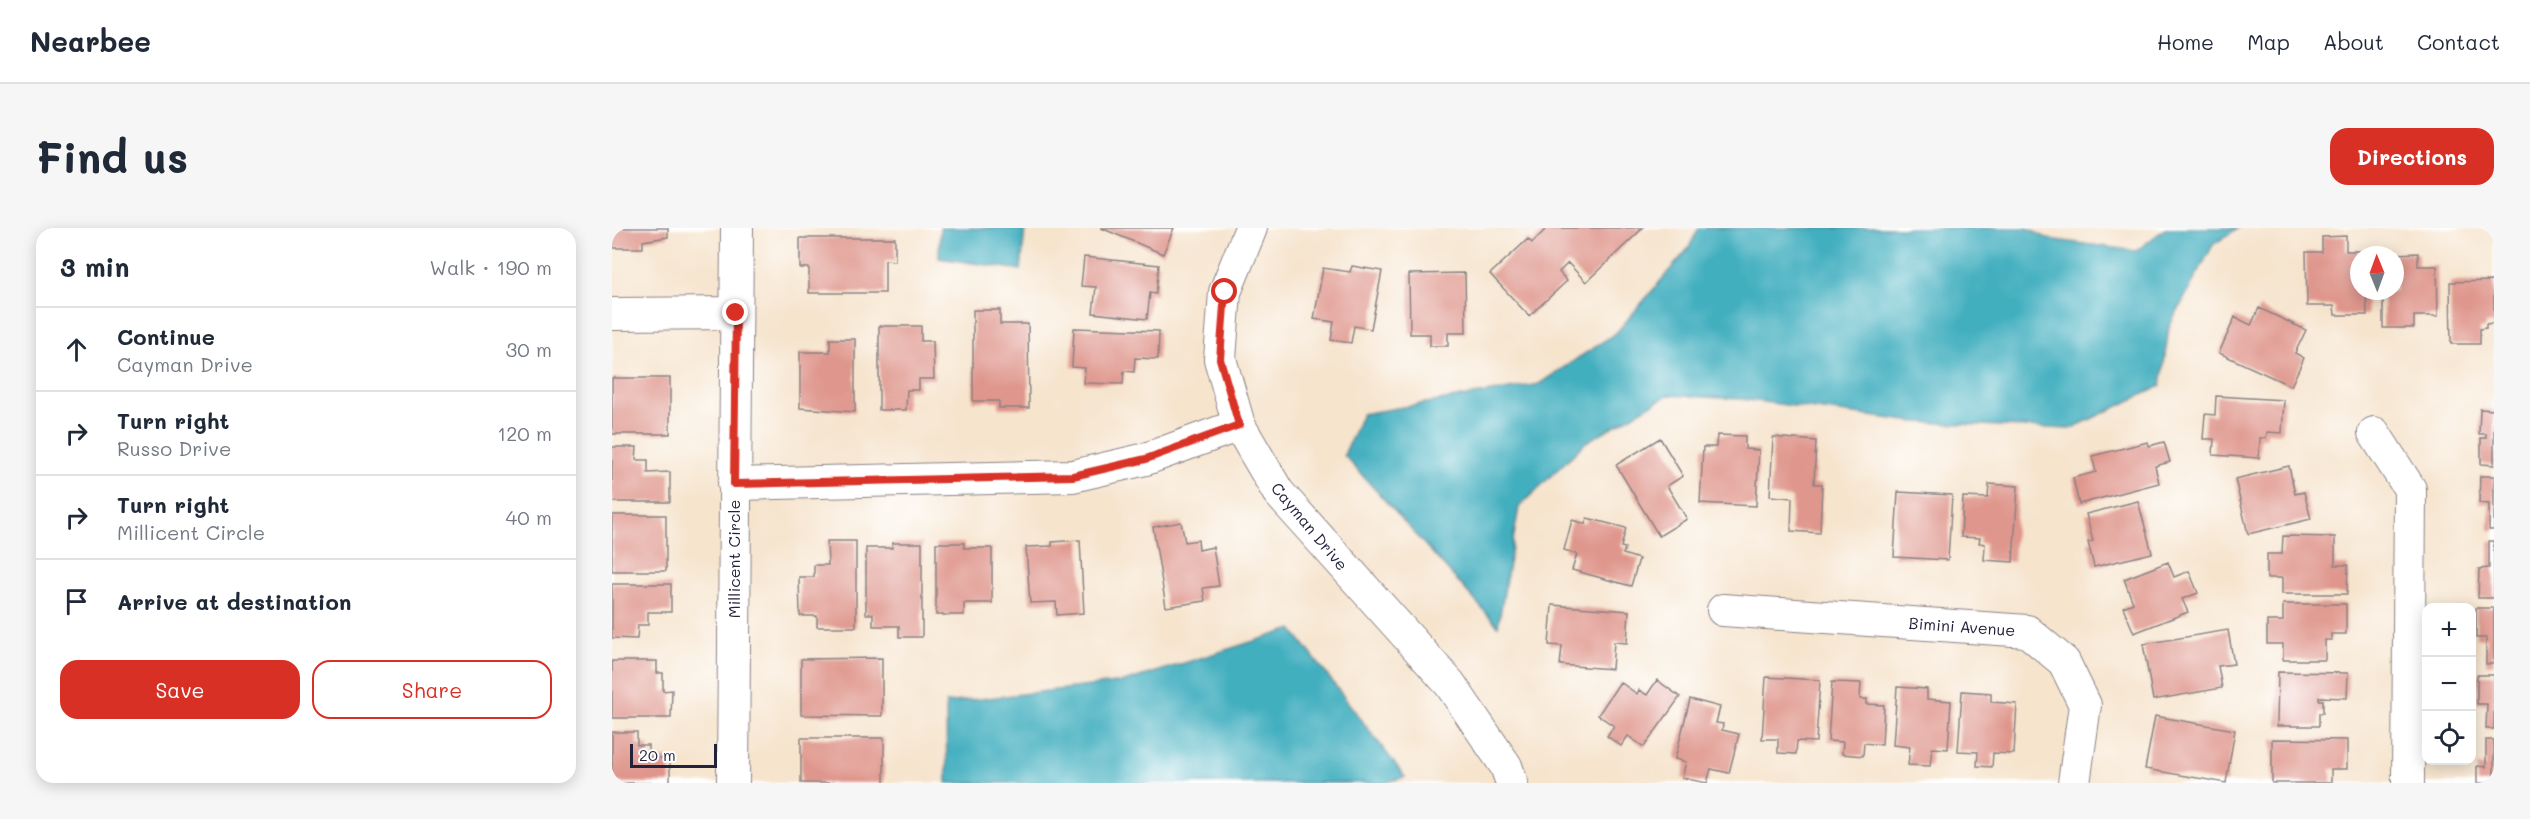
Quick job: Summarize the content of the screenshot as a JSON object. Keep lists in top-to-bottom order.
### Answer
{
  "streets": {
    "street": ["Cayman Drive", "Millicent Circle", "Bimini Avenue"]
  },
  "scale_bar": "20 m",
  "north": "top",
  "page": {
    "header": "Nearbee",
    "nav": [
      "Home",
      "Map",
      "About",
      "Contact"
    ],
    "buttons": [
      "Directions",
      ["Save", "Share"]
    ],
    "title": "Find us",
    "heading": ["3 min", "Walk · 190 m"],
    "list": [
      ["Continue", "Cayman Drive", "30 m"],
      ["Turn right", "Russo Drive", "120 m"],
      ["Turn right", "Millicent Circle", "40 m"],
      "Arrive at destination"
    ],
    "map_buttons": ["+", "−"],
    "scale": "20 m"
  }
}
